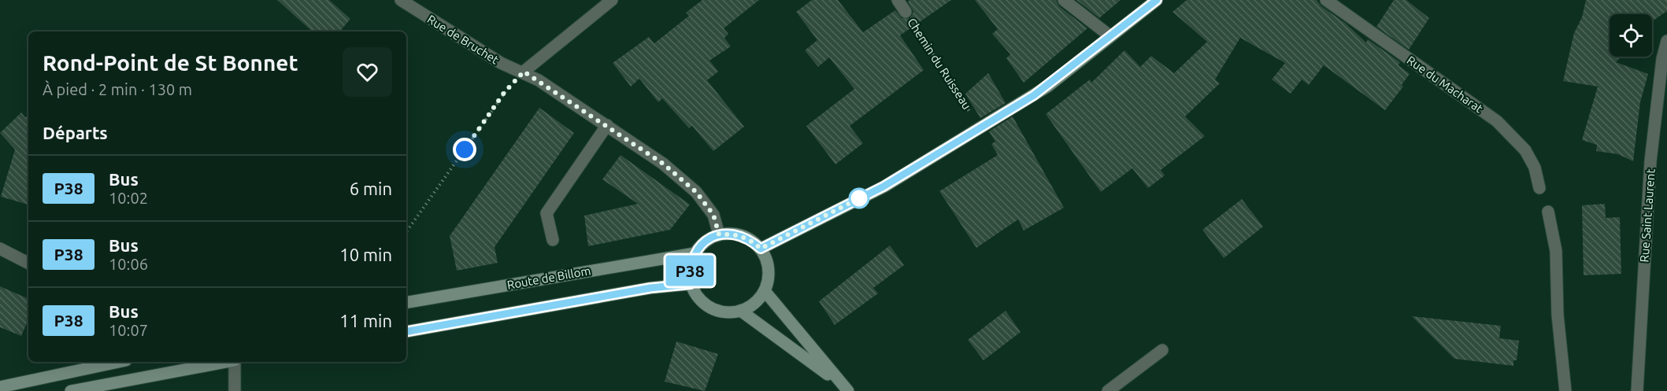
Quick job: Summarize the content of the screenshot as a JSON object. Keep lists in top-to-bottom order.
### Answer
{
  "streets": {
    "main road": ["Route de Billom"],
    "street": [
      "Rue de Bruchet",
      "Chemin du Ruisseau",
      "Rue du Macharat",
      "Rue Saint Laurent"
    ]
  },
  "crossings": [
    ["Rue de Bruchet", "Route de Billom"]
  ],
  "lines": ["bus line P38"],
  "page": {
    "on_map": "P38",
    "heading": [
      ["Rond-Point de St Bonnet", "À pied · 2 min · 130 m"],
      "Départs"
    ],
    "list": [
      {
        "mark": "P38",
        "name": "Bus",
        "note": "10:02",
        "value": "6 min"
      },
      {
        "mark": "P38",
        "name": "Bus",
        "note": "10:06",
        "value": "10 min"
      },
      {
        "mark": "P38",
        "name": "Bus",
        "note": "10:07",
        "value": "11 min"
      }
    ]
  }
}
